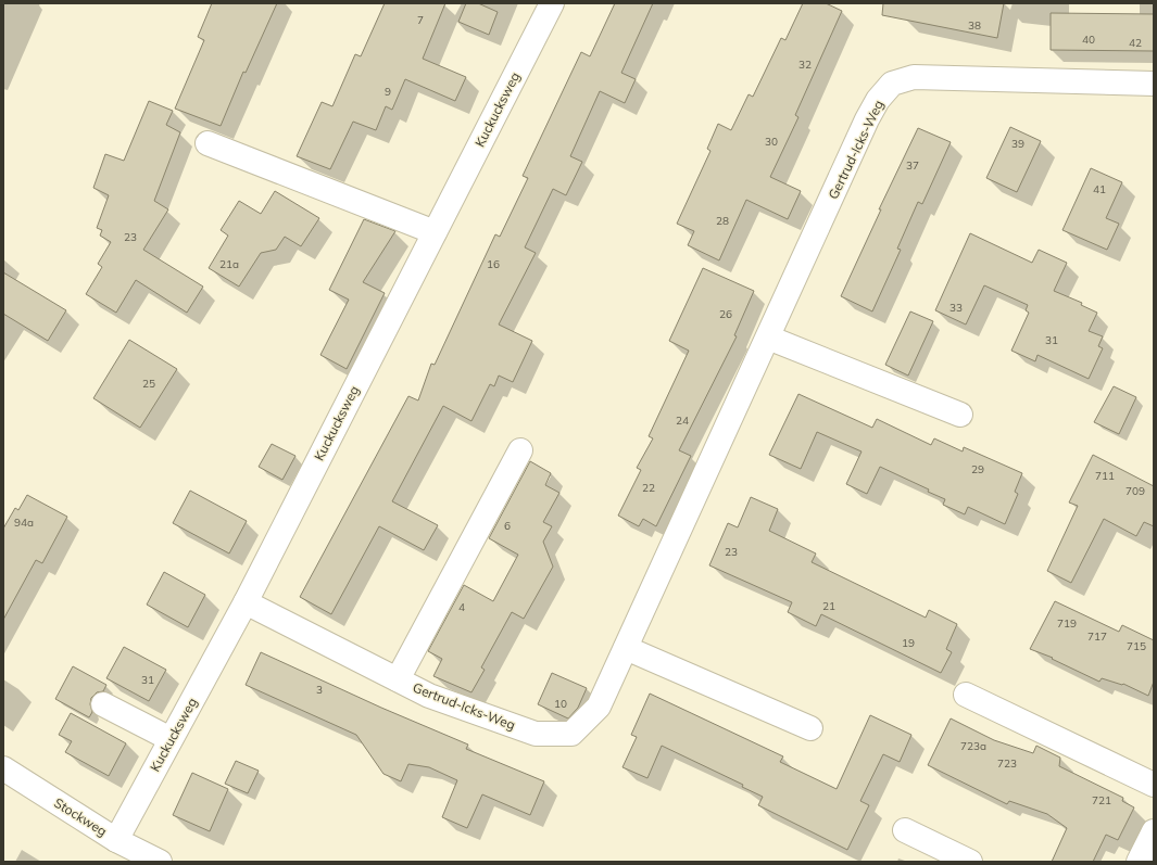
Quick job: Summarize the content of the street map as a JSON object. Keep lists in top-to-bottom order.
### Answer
{
  "streets": {
    "street": ["Kuckucksweg", "Gertrud-Icks-Weg", "Stockweg"]
  },
  "crossings": [
    ["Kuckucksweg", "Gertrud-Icks-Weg"],
    ["Kuckucksweg", "Stockweg"]
  ],
  "house_numbers": [
    "7",
    "38",
    "40",
    "42",
    "32",
    "9",
    "30",
    "39",
    "37",
    "41",
    "28",
    "23",
    "21a",
    "16",
    "33",
    "26",
    "31",
    "25",
    "24",
    "29",
    "711",
    "22",
    "709",
    "94a",
    "6",
    "23",
    "21",
    "4",
    "719",
    "717",
    "19",
    "715",
    "31",
    "3",
    "10",
    "723a",
    "723",
    "721"
  ]
}
